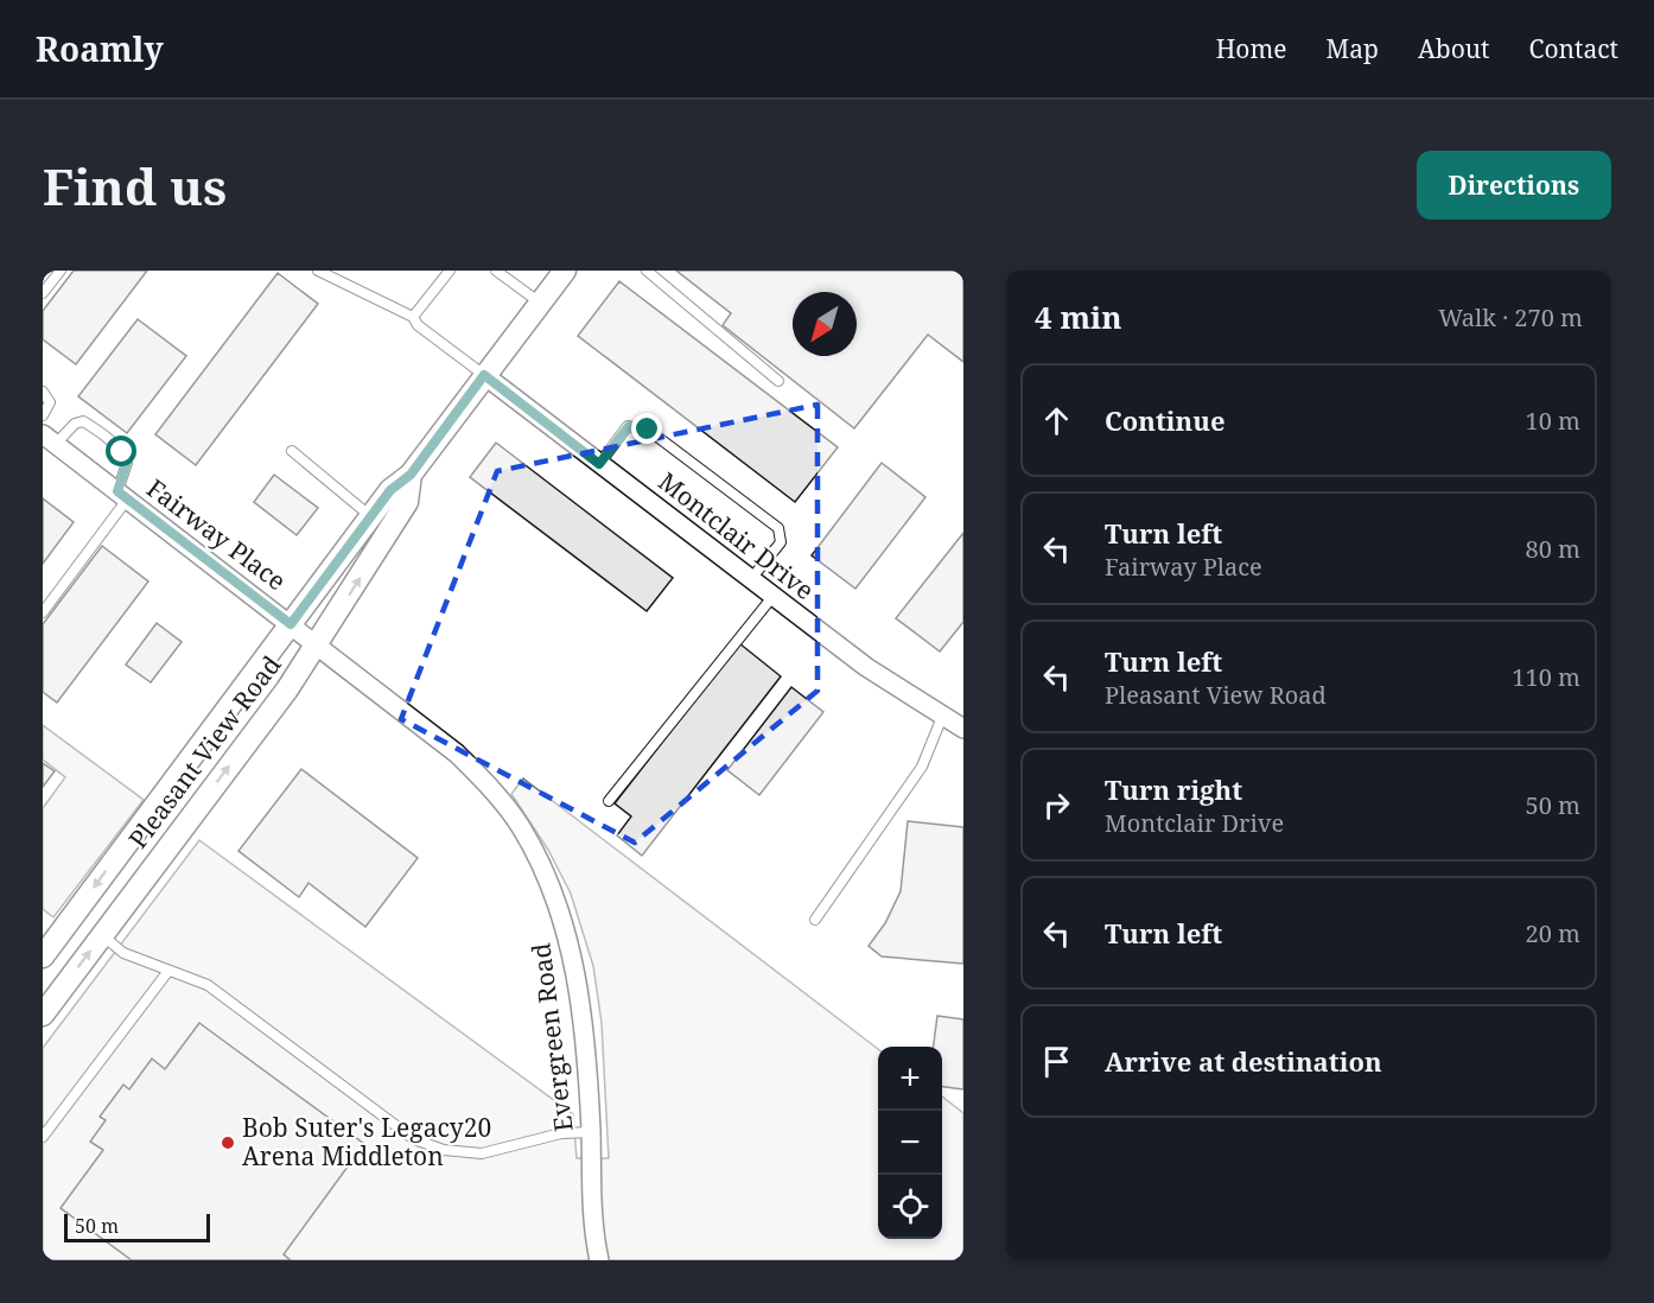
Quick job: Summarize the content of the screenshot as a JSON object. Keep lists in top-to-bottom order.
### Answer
{
  "streets": {
    "street": [
      "Fairway Place",
      "Montclair Drive",
      "Pleasant View Road",
      "Evergreen Road"
    ]
  },
  "crossings": [
    ["Fairway Place", "Pleasant View Road"],
    ["Fairway Place", "Evergreen Road"],
    ["Montclair Drive", "Pleasant View Road"],
    ["Pleasant View Road", "Evergreen Road"]
  ],
  "places": ["Bob Suter's Legacy20 Arena Middleton"],
  "scale_bar": "50 m",
  "north": "bottom left",
  "page": {
    "header": "Roamly",
    "nav": [
      "Home",
      "Map",
      "About",
      "Contact"
    ],
    "buttons": "Directions",
    "title": "Find us",
    "heading": ["4 min", "Walk · 270 m"],
    "list": [
      ["Continue", "10 m"],
      ["Turn left", "Fairway Place", "80 m"],
      ["Turn left", "Pleasant View Road", "110 m"],
      ["Turn right", "Montclair Drive", "50 m"],
      ["Turn left", "20 m"],
      "Arrive at destination"
    ],
    "map_buttons": ["+", "−"],
    "scale": "50 m"
  }
}
